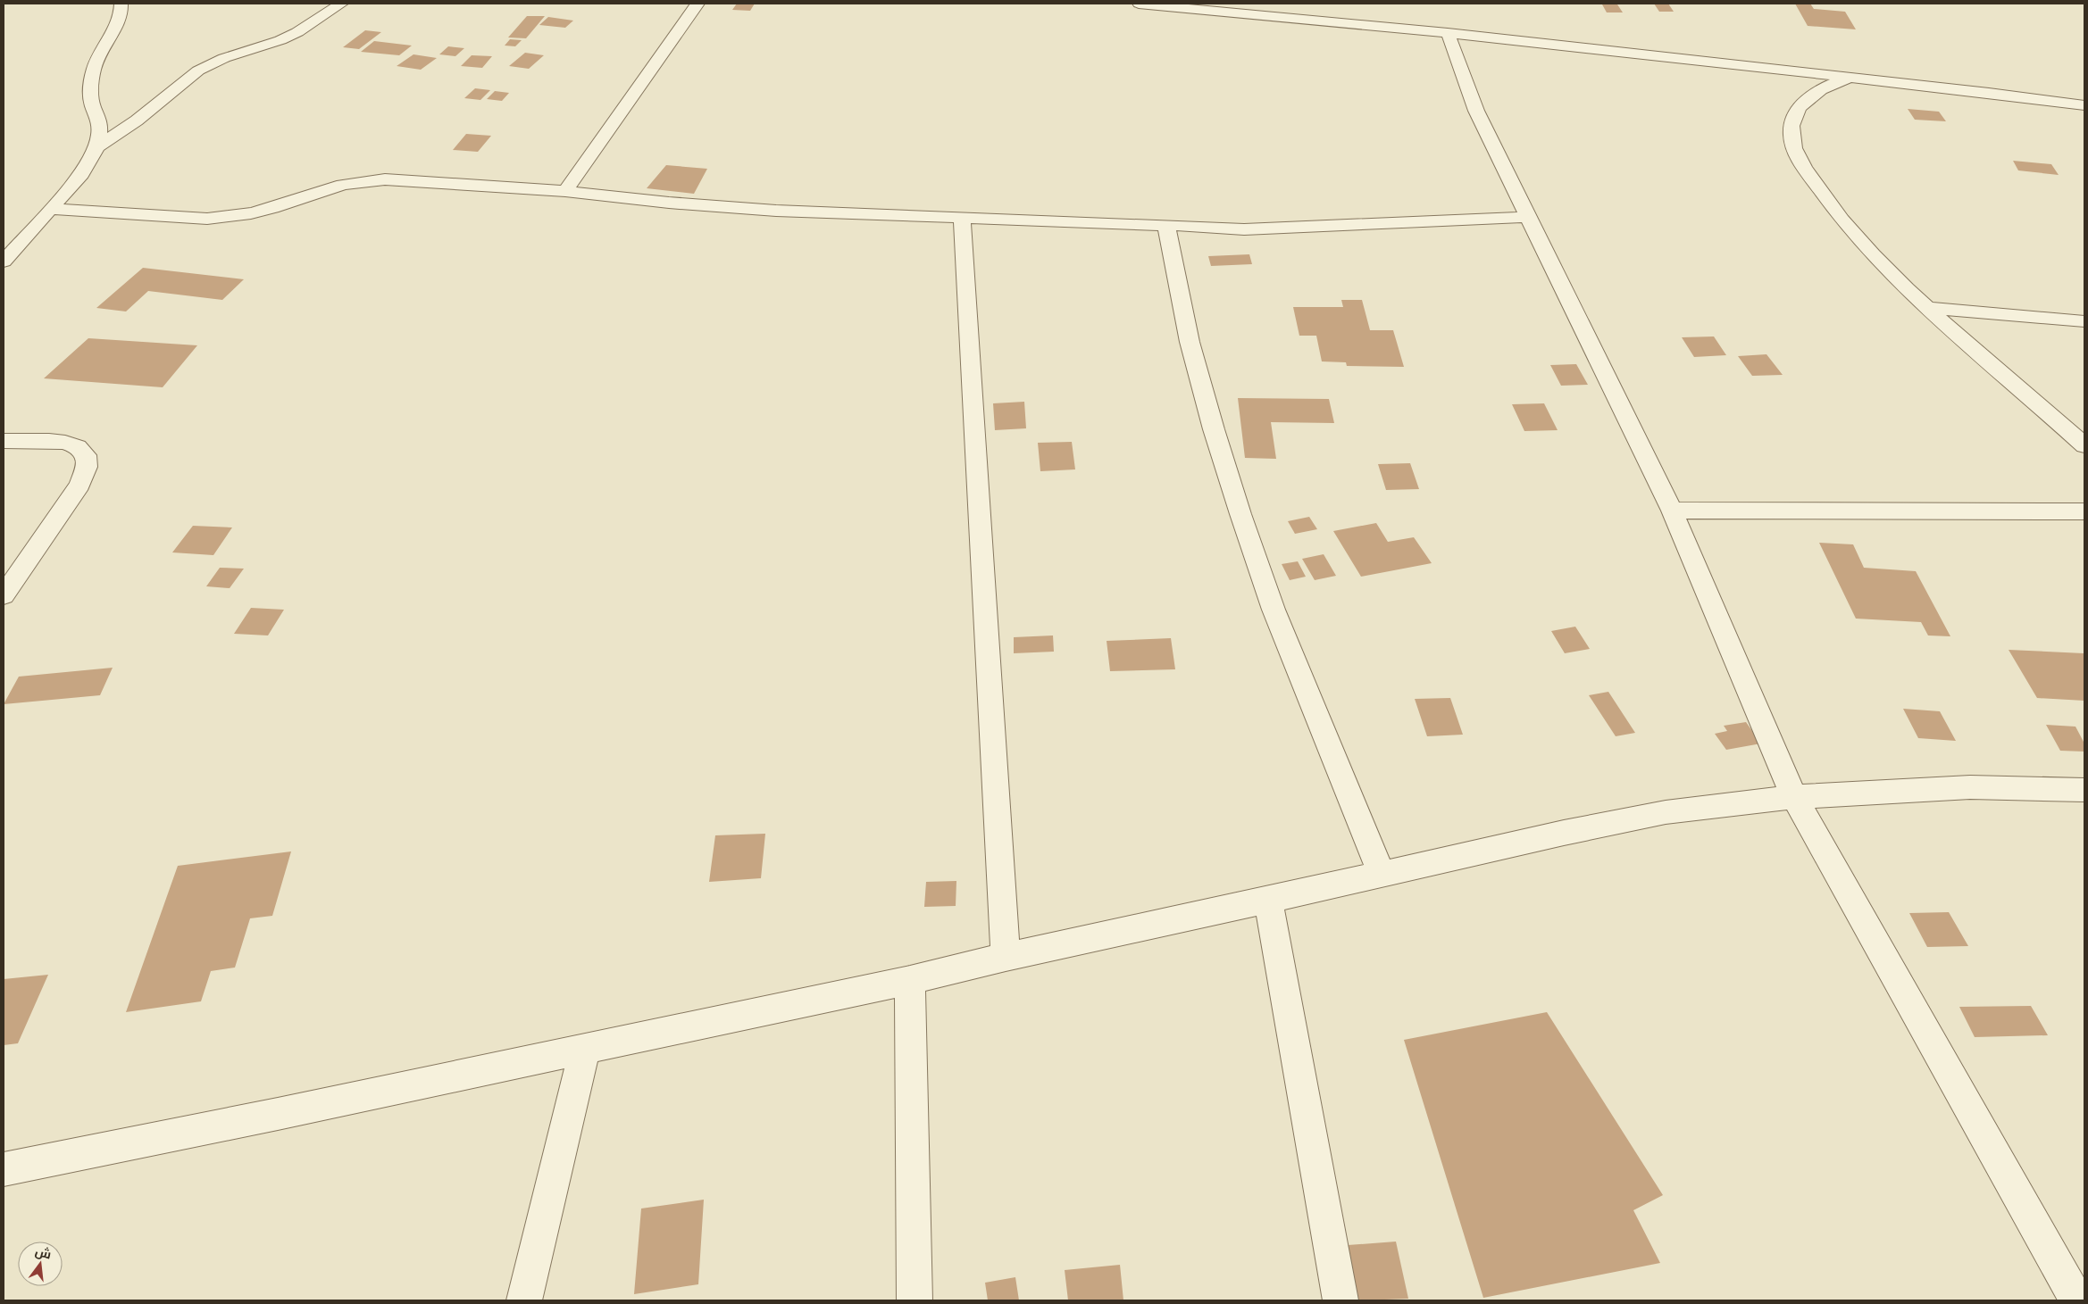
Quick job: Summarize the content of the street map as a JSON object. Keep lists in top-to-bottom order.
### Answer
{
  "north": "top"
}
